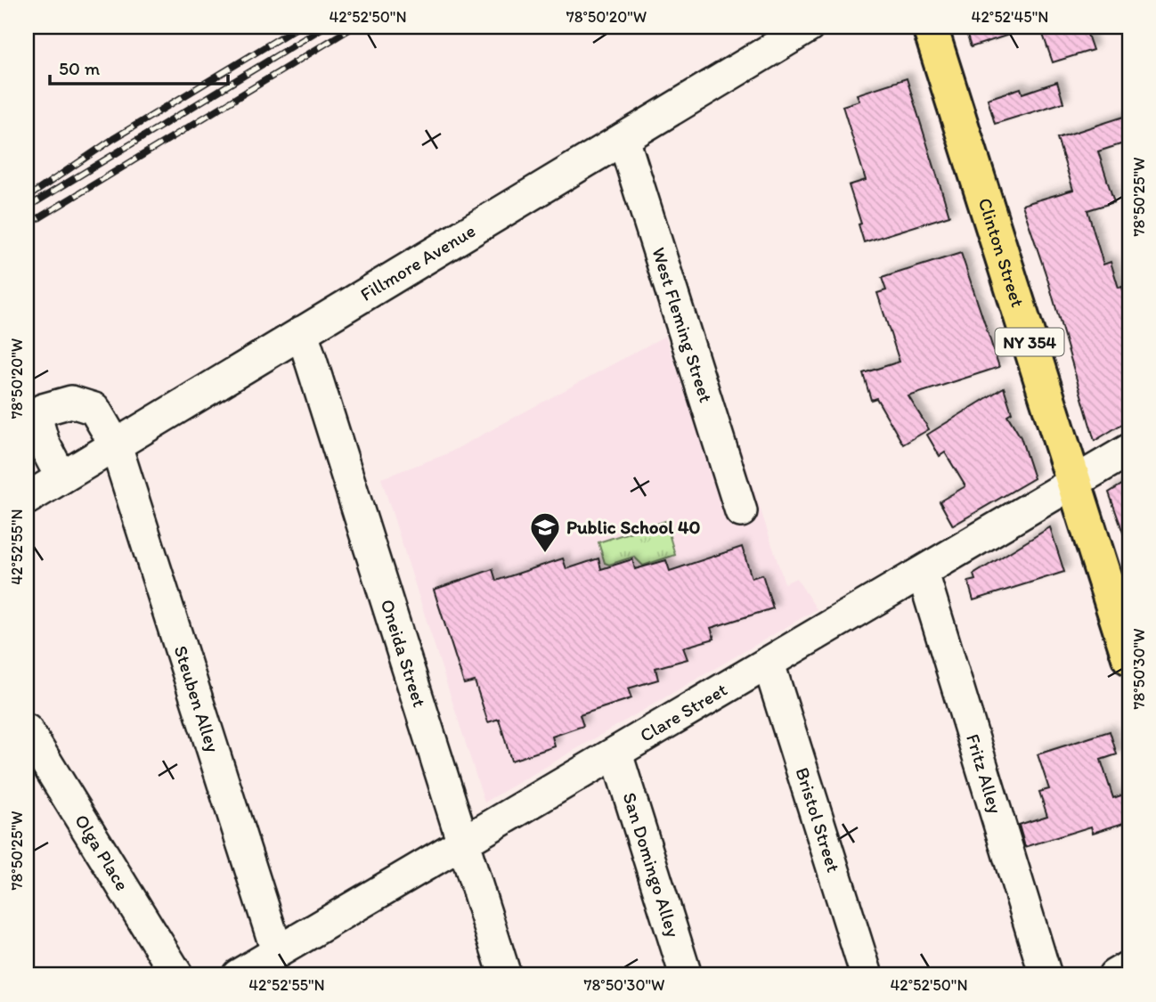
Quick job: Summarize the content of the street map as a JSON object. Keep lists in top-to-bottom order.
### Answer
{
  "streets": {
    "main road": ["Clinton Street", "NY 354"],
    "street": [
      "Fillmore Avenue",
      "West Fleming Street",
      "Oneida Street",
      "Steuben Alley",
      "Clare Street",
      "Fritz Alley",
      "Bristol Street",
      "Olga Place",
      "San Domingo Alley"
    ]
  },
  "crossings": [
    ["Clinton Street", "Clare Street"],
    ["Fillmore Avenue", "West Fleming Street"],
    ["Fillmore Avenue", "Oneida Street"],
    ["Fillmore Avenue", "Steuben Alley"],
    ["Oneida Street", "Clare Street"],
    ["Steuben Alley", "Clare Street"],
    ["Clare Street", "Fritz Alley"],
    ["Clare Street", "Bristol Street"],
    ["Clare Street", "San Domingo Alley"]
  ],
  "places": {
    "school or university": ["Public School 40"]
  },
  "scale_bar": "50 m",
  "coordinates": [
    "42°52'50\"N",
    "78°50'20\"W",
    "42°52'45\"N",
    "78°50'25\"W",
    "42°52'55\"N",
    "78°50'30\"W"
  ]
}
